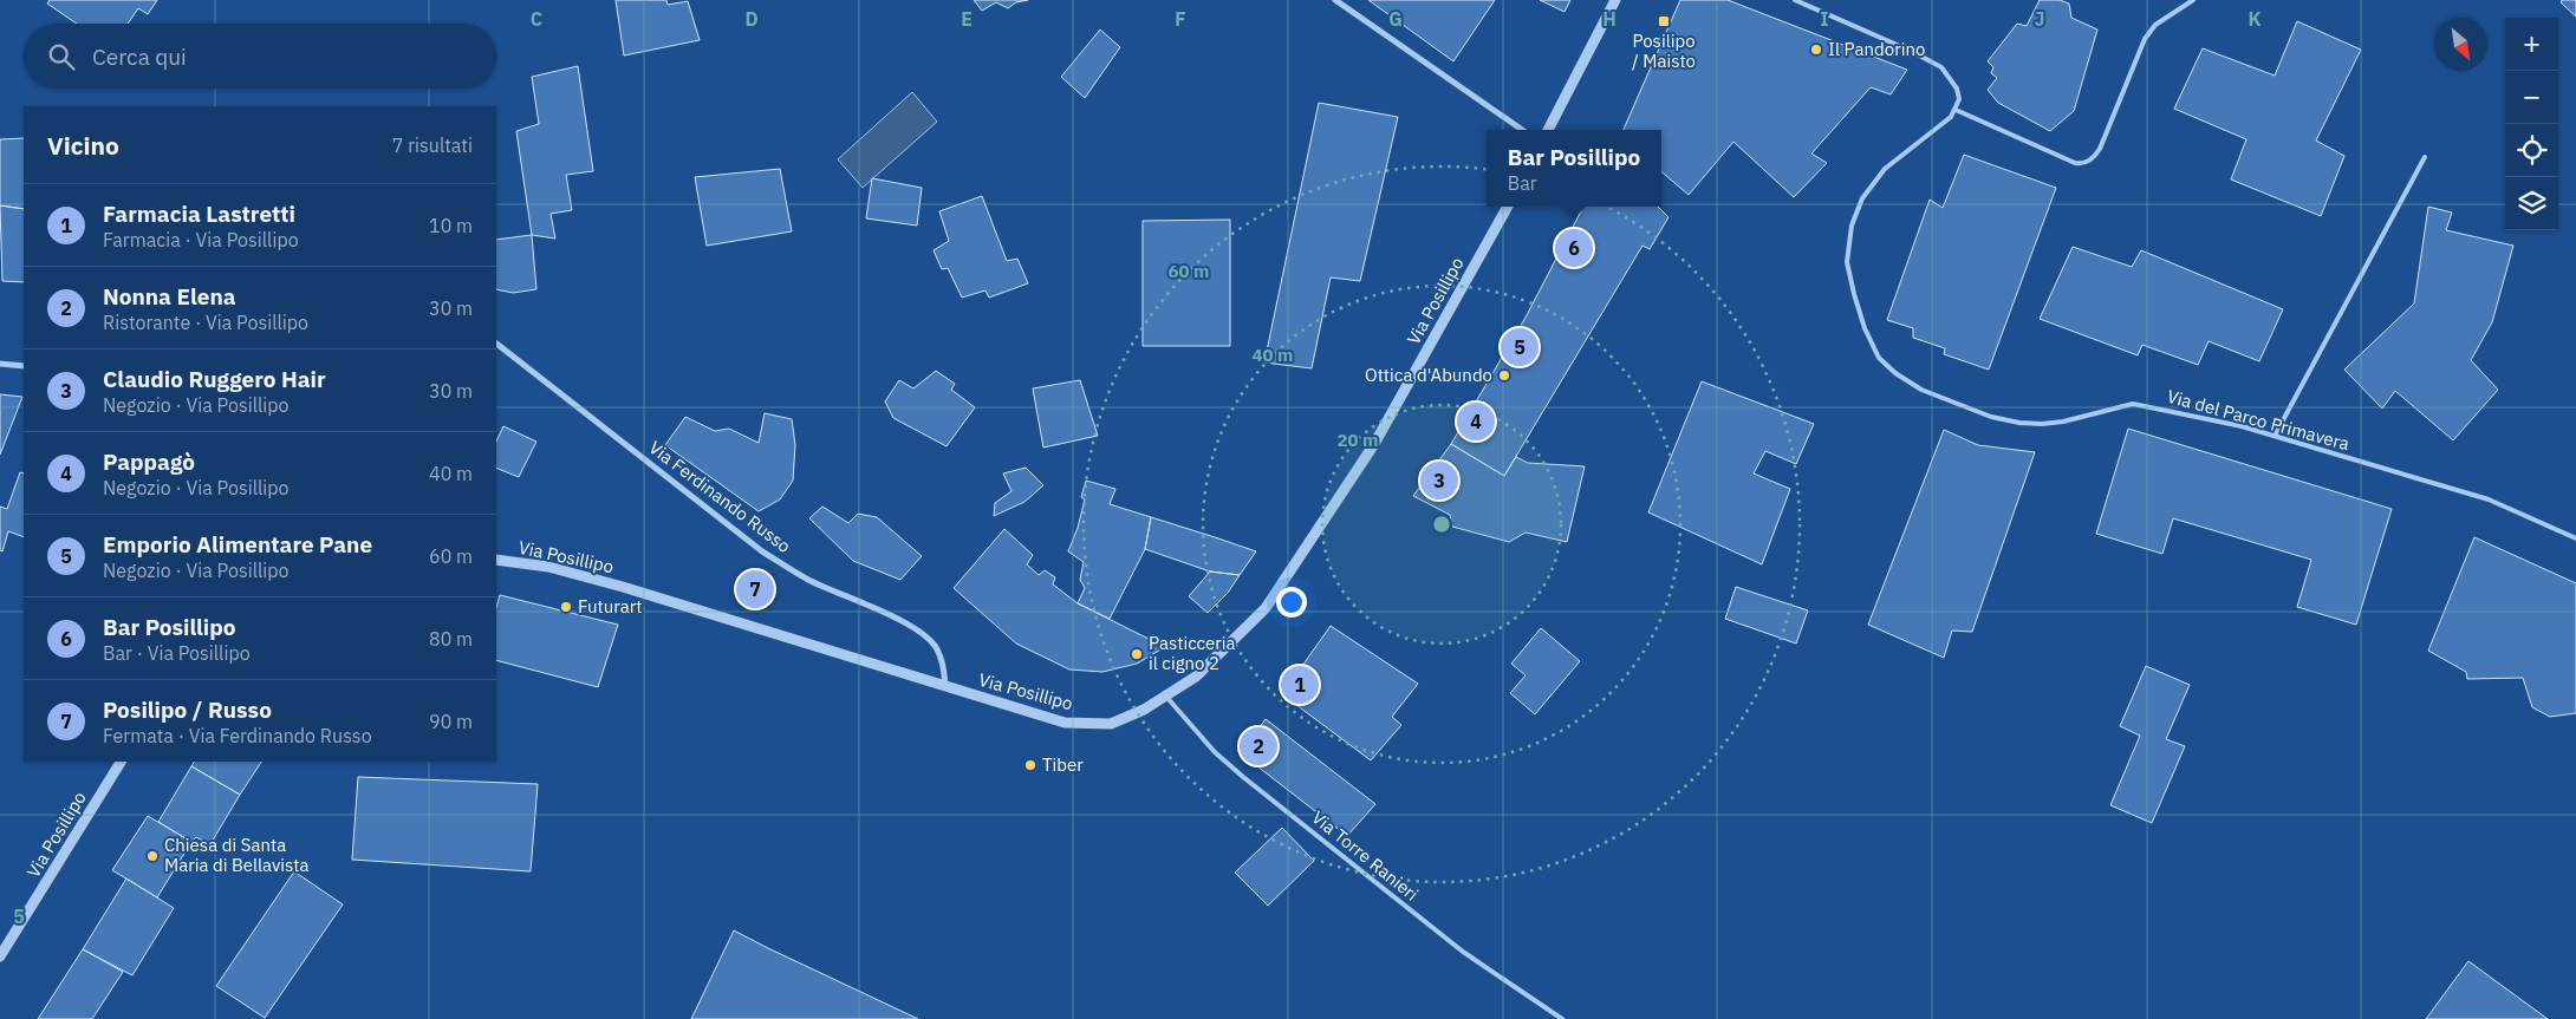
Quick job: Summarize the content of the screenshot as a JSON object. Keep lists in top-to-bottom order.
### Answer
{
  "streets": {
    "street": ["Via Posillipo", "Via Ferdinando Russo"],
    "lane": ["Via del Parco Primavera", "Via Torre Ranieri"]
  },
  "crossings": [
    ["Via Posillipo", "Via Ferdinando Russo"],
    ["Via Posillipo", "Via Torre Ranieri"]
  ],
  "places": {
    "transit": ["Posilipo / Maisto"],
    "other": [
      "Il Pandorino",
      "Ottica d'Abundo",
      "Futurart",
      "Pasticceria il cigno 2",
      "Tiber",
      "Chiesa di Santa Maria di Bellavista"
    ]
  },
  "north": "bottom right",
  "page": {
    "map_buttons": ["+", "−"],
    "search": "Cerca qui",
    "heading": ["Vicino", "7 risultati"],
    "popup": ["Bar Posillipo", "Bar"],
    "list": [
      {
        "mark": "1",
        "name": "Farmacia Lastretti",
        "note": "Farmacia · Via Posillipo",
        "value": "10 m"
      },
      {
        "mark": "2",
        "name": "Nonna Elena",
        "note": "Ristorante · Via Posillipo",
        "value": "30 m"
      },
      {
        "mark": "3",
        "name": "Claudio Ruggero Hair",
        "note": "Negozio · Via Posillipo",
        "value": "30 m"
      },
      {
        "mark": "4",
        "name": "Pappagò",
        "note": "Negozio · Via Posillipo",
        "value": "40 m"
      },
      {
        "mark": "5",
        "name": "Emporio Alimentare Pane",
        "note": "Negozio · Via Posillipo",
        "value": "60 m"
      },
      {
        "mark": "6",
        "name": "Bar Posillipo",
        "note": "Bar · Via Posillipo",
        "value": "80 m"
      },
      {
        "mark": "7",
        "name": "Posilipo / Russo",
        "note": "Fermata · Via Ferdinando Russo",
        "value": "90 m"
      }
    ],
    "pins": [
      "6",
      "5",
      "4",
      "3",
      "7",
      "1",
      "2"
    ]
  },
  "grid": {
    "columns": [
      "C",
      "D",
      "E",
      "F",
      "G",
      "H",
      "I",
      "J",
      "K"
    ],
    "rows": ["5"]
  },
  "rings": ["60 m", "40 m", "20 m"]
}
